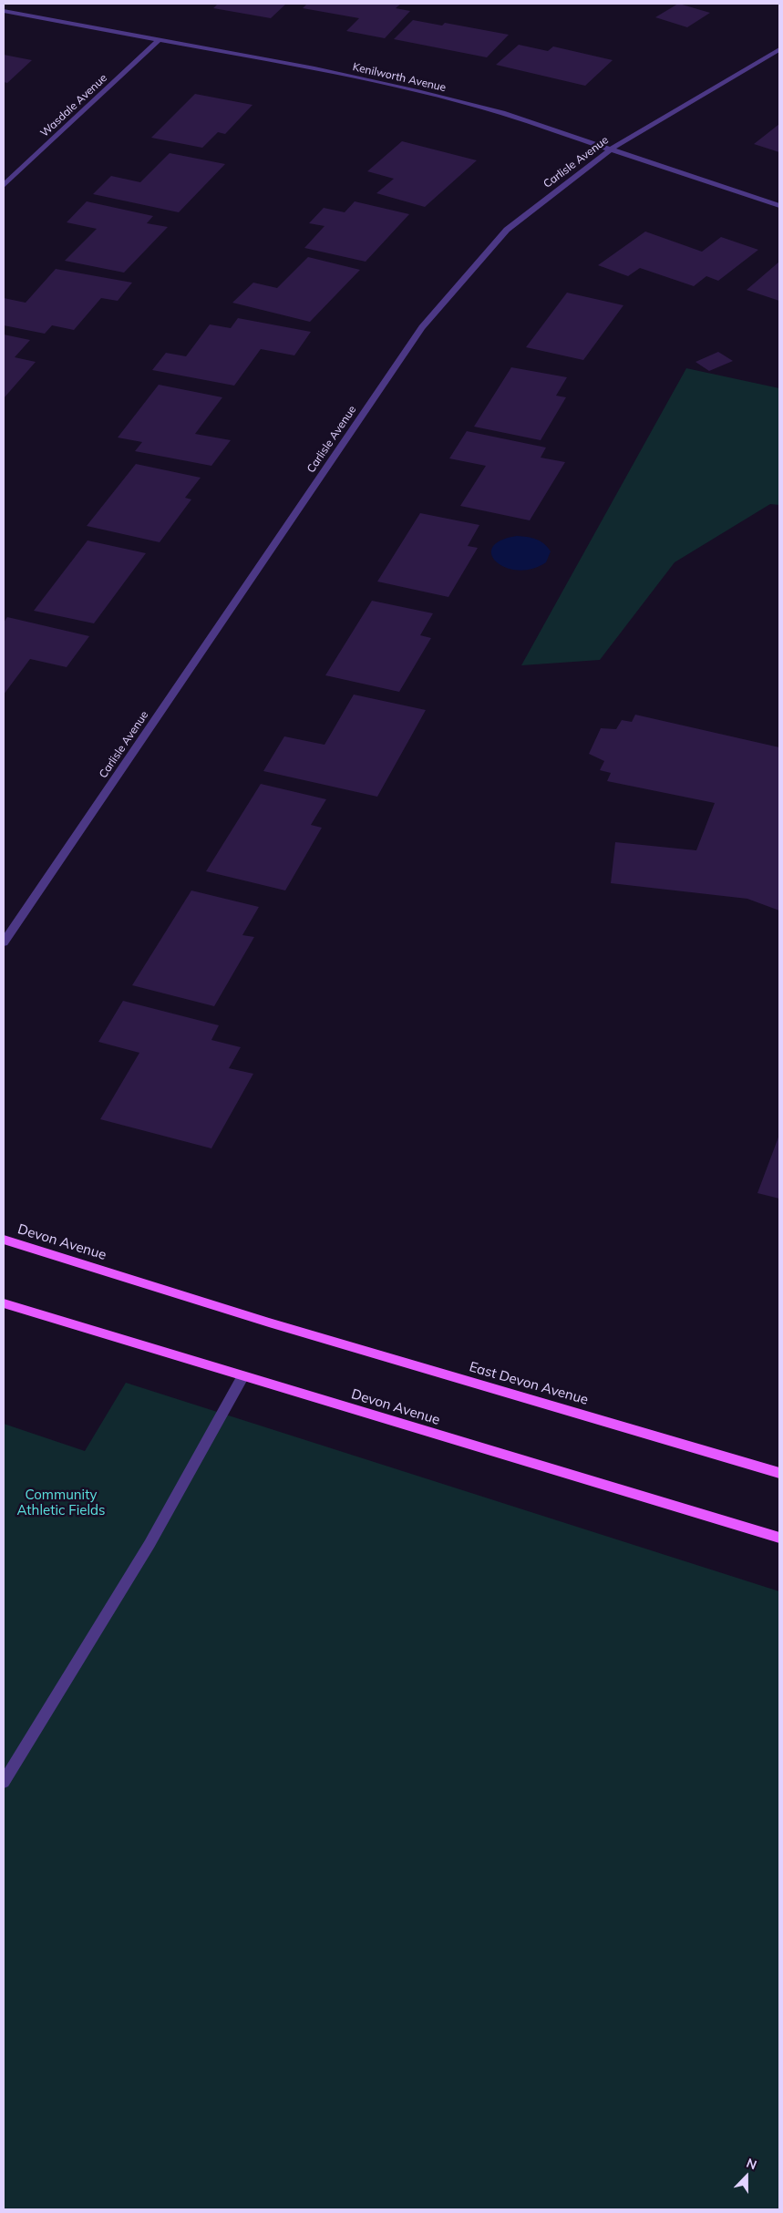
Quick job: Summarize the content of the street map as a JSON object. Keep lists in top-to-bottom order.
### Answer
{
  "streets": {
    "main road": ["Devon Avenue", "East Devon Avenue"],
    "street": ["Kenilworth Avenue", "Wasdale Avenue", "Carlisle Avenue"]
  },
  "crossings": [
    ["Kenilworth Avenue", "Wasdale Avenue"],
    ["Kenilworth Avenue", "Carlisle Avenue"],
    ["Devon Avenue", "East Devon Avenue"]
  ],
  "parks": ["Community Athletic Fields"],
  "north": "top"
}
